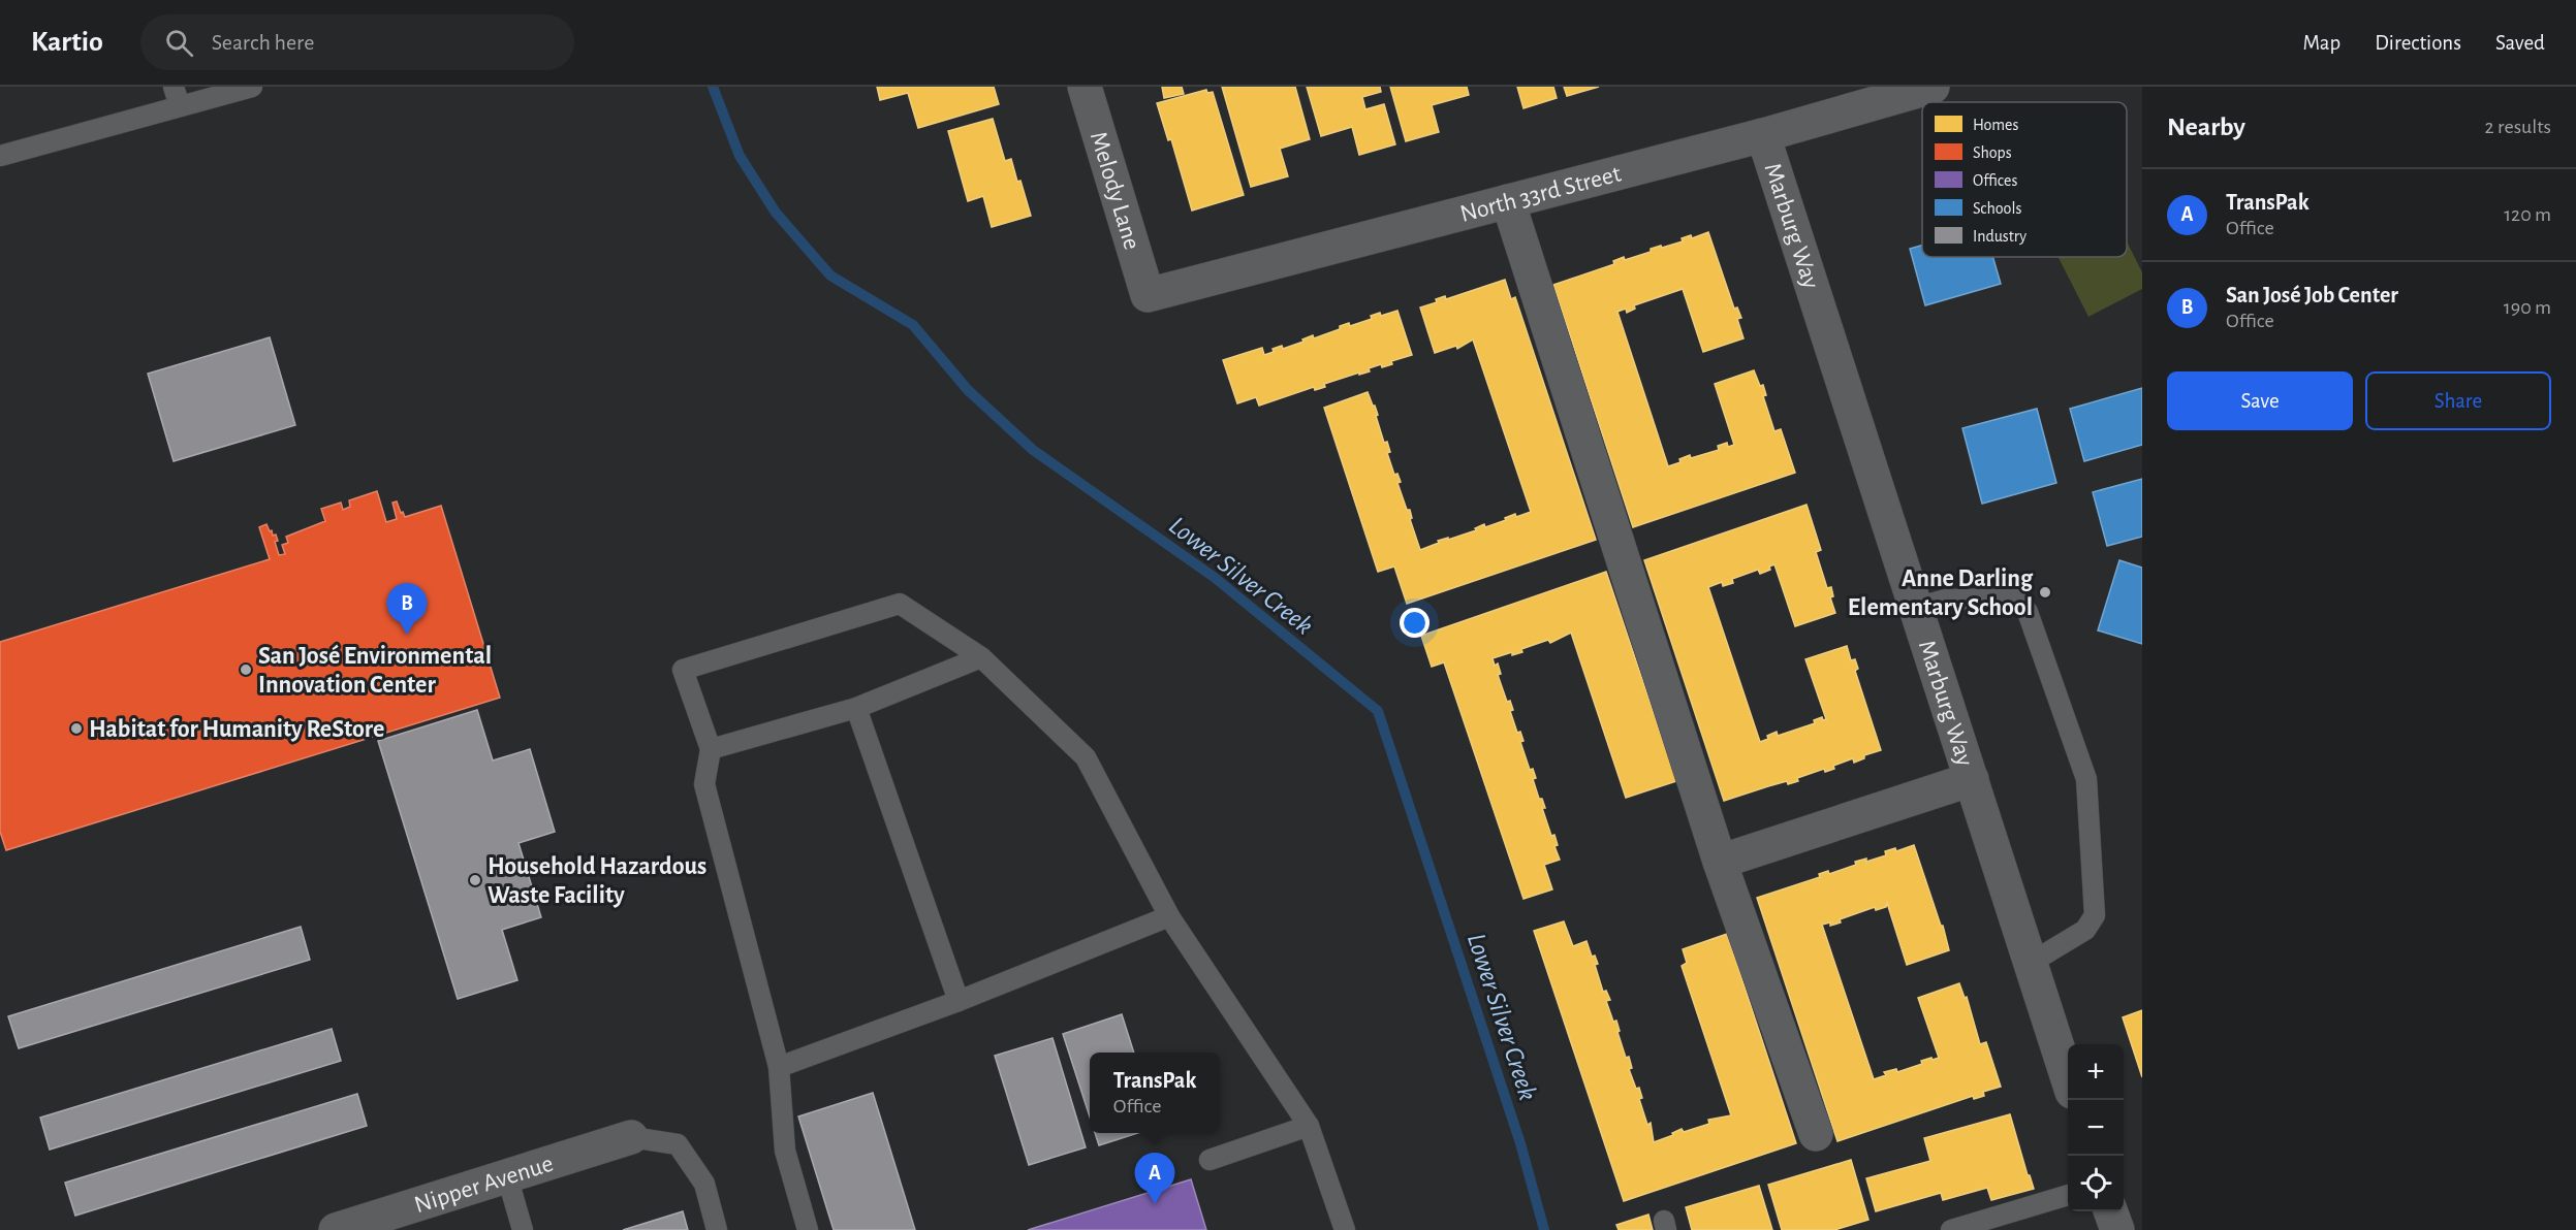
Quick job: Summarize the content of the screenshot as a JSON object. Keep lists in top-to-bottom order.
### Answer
{
  "streets": {
    "street": [
      "Melody Lane",
      "North 33rd Street",
      "Marburg Way",
      "Nipper Avenue"
    ]
  },
  "crossings": [
    ["Melody Lane", "North 33rd Street"],
    ["North 33rd Street", "Marburg Way"]
  ],
  "water": ["Lower Silver Creek"],
  "places": [
    "Anne Darling Elementary School",
    "San José Environmental Innovation Center",
    "Habitat for Humanity ReStore",
    "Household Hazardous Waste Facility"
  ],
  "legend": [
    "Homes",
    "Shops",
    "Offices",
    "Schools",
    "Industry"
  ],
  "page": {
    "header": "Kartio",
    "search": "Search here",
    "nav": ["Map", "Directions", "Saved"],
    "heading": ["Nearby", "2 results"],
    "list": [
      {
        "mark": "A",
        "name": "TransPak",
        "note": "Office",
        "value": "120 m"
      },
      {
        "mark": "B",
        "name": "San José Job Center",
        "note": "Office",
        "value": "190 m"
      }
    ],
    "buttons": ["Save", "Share"],
    "pins": ["B", "A"],
    "map_buttons": ["+", "−"],
    "popup": ["TransPak", "Office"]
  }
}
